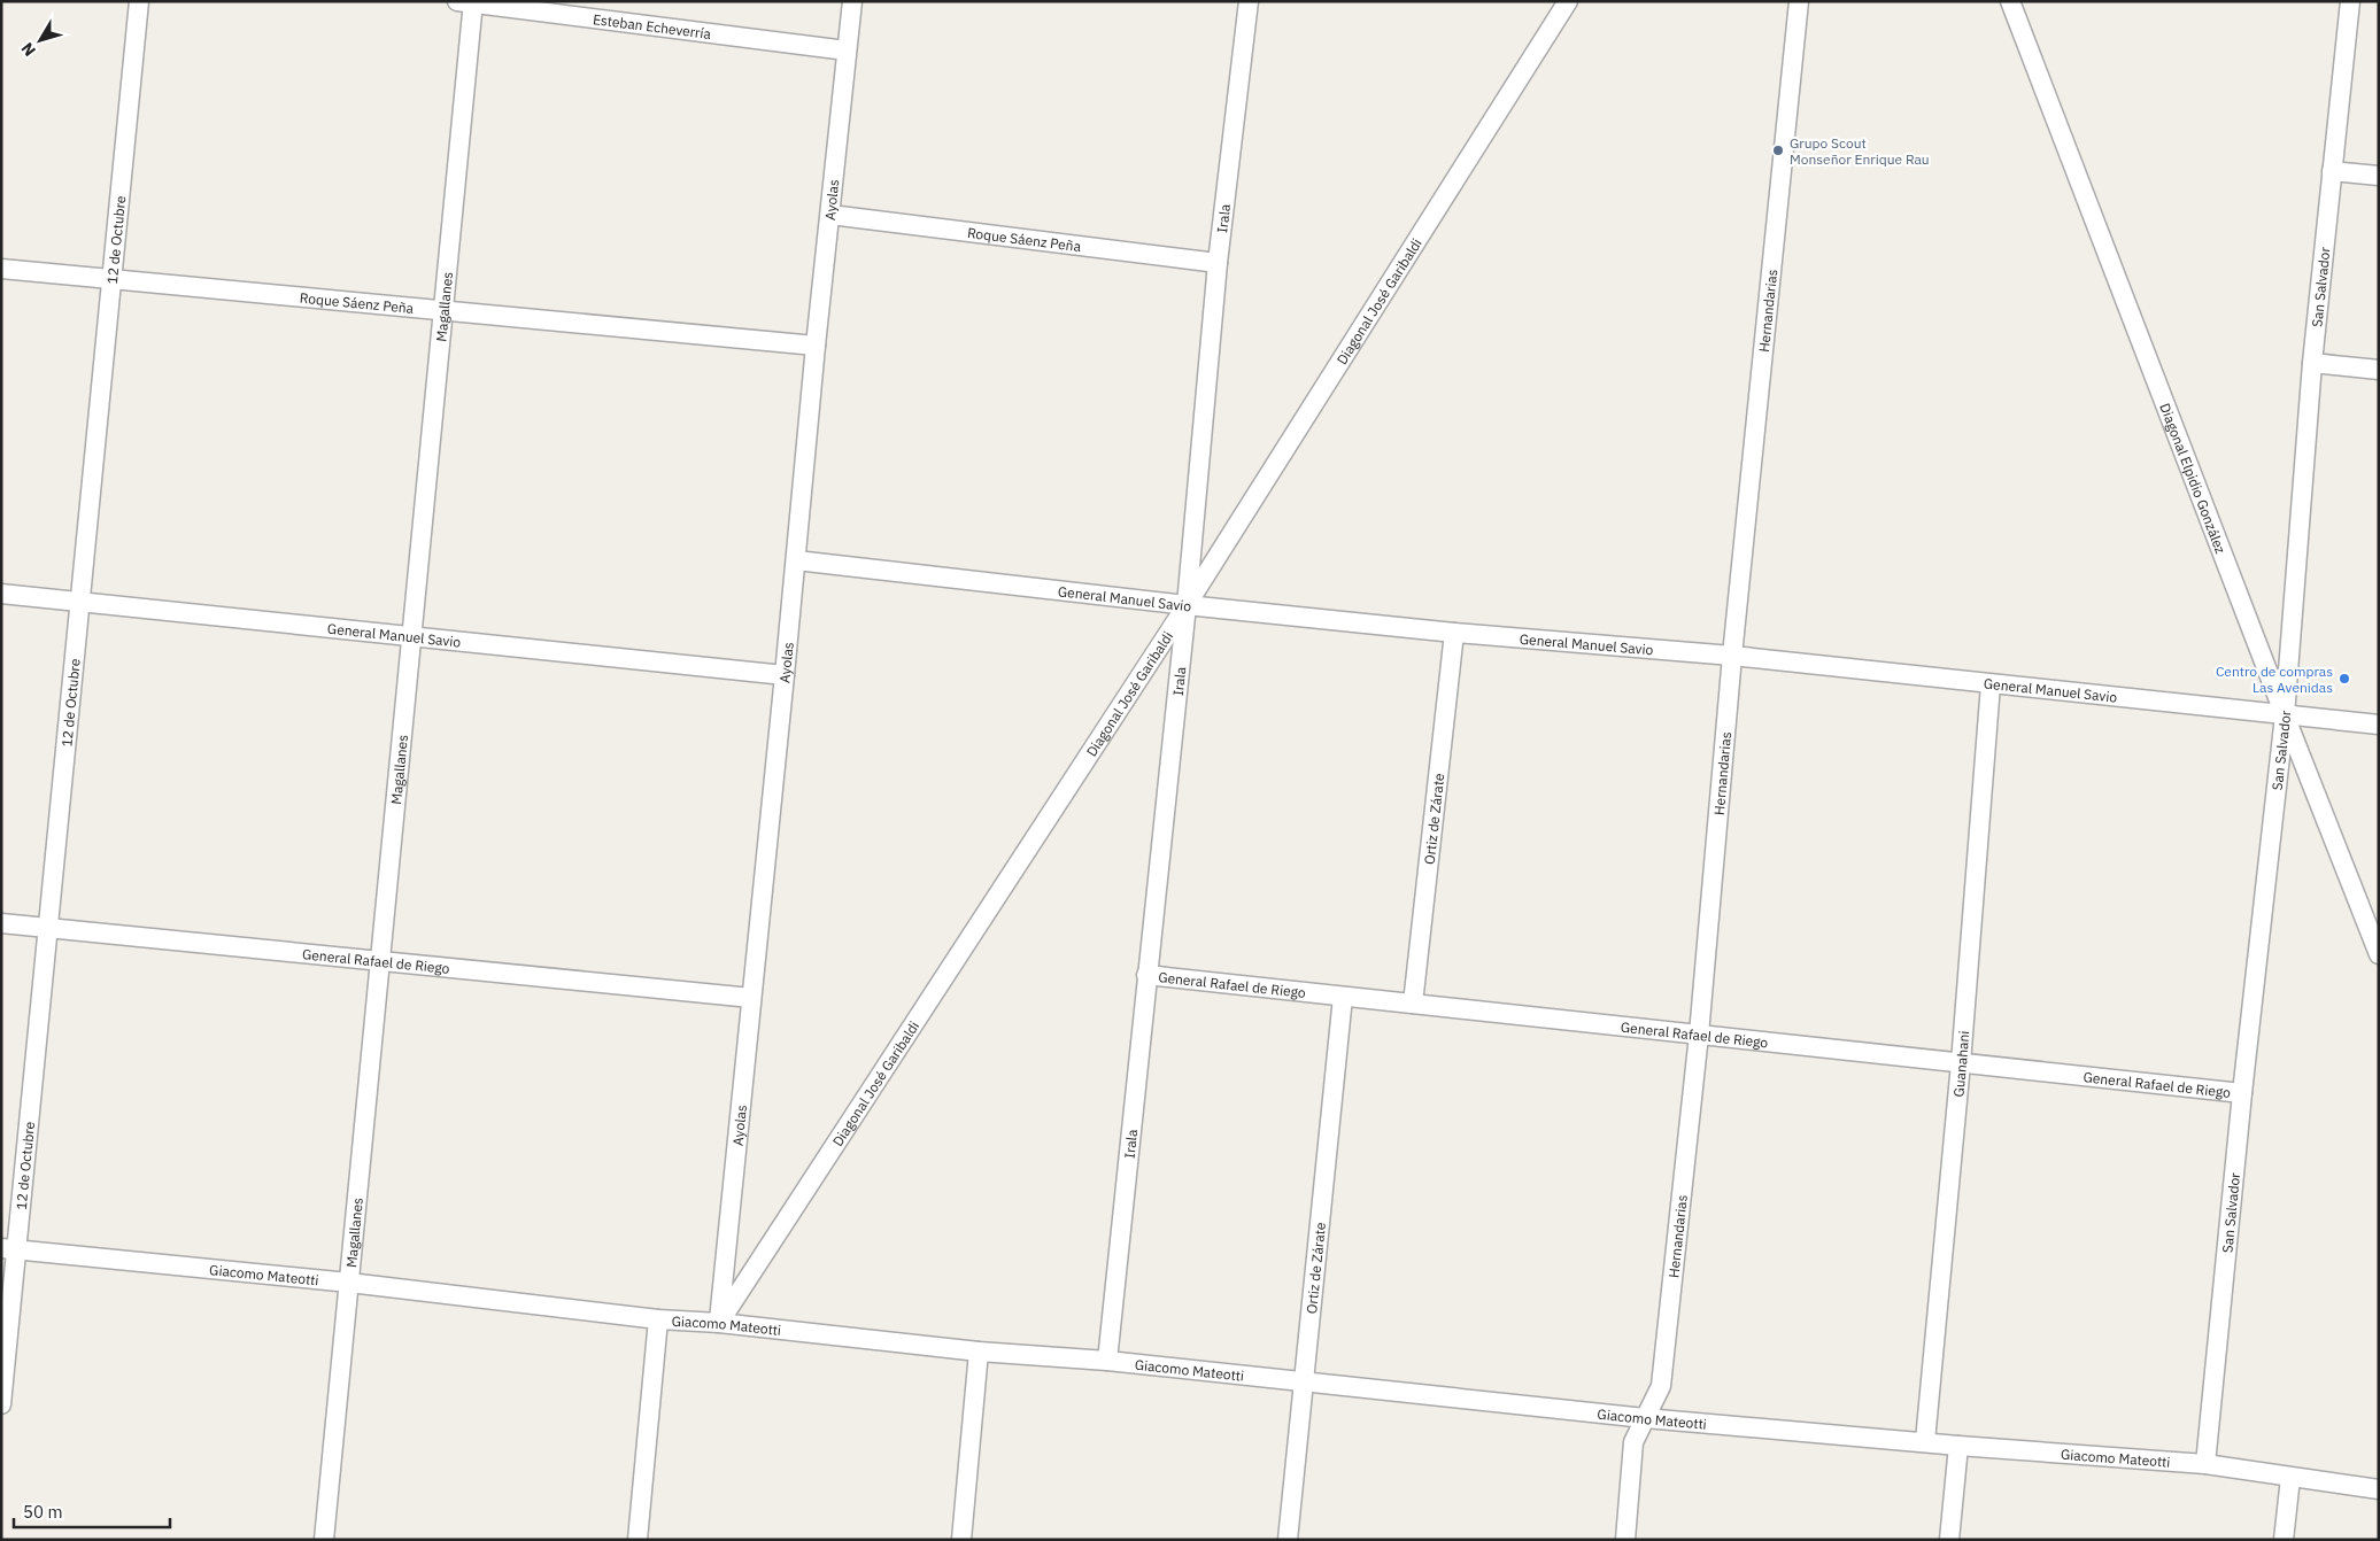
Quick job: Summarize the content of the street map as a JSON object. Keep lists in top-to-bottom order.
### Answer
{
  "streets": {
    "street": [
      "Esteban Echeverría",
      "Ayolas",
      "Irala",
      "Roque Sáenz Peña",
      "12 de Octubre",
      "San Salvador",
      "Diagonal José Garibaldi",
      "Magallanes",
      "Hernandarias",
      "Diagonal Elpidio González",
      "General Manuel Savio",
      "Ortiz de Zárate",
      "General Rafael de Riego",
      "Guanahani",
      "Giacomo Mateotti"
    ]
  },
  "crossings": [
    ["Esteban Echeverría", "Ayolas"],
    ["Esteban Echeverría", "Magallanes"],
    ["Ayolas", "Roque Sáenz Peña"],
    ["Ayolas", "Diagonal José Garibaldi"],
    ["Ayolas", "General Manuel Savio"],
    ["Ayolas", "General Rafael de Riego"],
    ["Ayolas", "Giacomo Mateotti"],
    ["Irala", "Roque Sáenz Peña"],
    ["Irala", "Diagonal José Garibaldi"],
    ["Irala", "General Manuel Savio"],
    ["Irala", "General Rafael de Riego"],
    ["Irala", "Giacomo Mateotti"],
    ["Roque Sáenz Peña", "12 de Octubre"],
    ["Roque Sáenz Peña", "Magallanes"],
    ["12 de Octubre", "General Manuel Savio"],
    ["12 de Octubre", "General Rafael de Riego"],
    ["12 de Octubre", "Giacomo Mateotti"],
    ["San Salvador", "Diagonal Elpidio González"],
    ["San Salvador", "General Manuel Savio"],
    ["San Salvador", "General Rafael de Riego"],
    ["San Salvador", "Giacomo Mateotti"],
    ["Diagonal José Garibaldi", "General Manuel Savio"],
    ["Diagonal José Garibaldi", "Giacomo Mateotti"],
    ["Magallanes", "General Manuel Savio"],
    ["Magallanes", "General Rafael de Riego"],
    ["Magallanes", "Giacomo Mateotti"],
    ["Hernandarias", "General Manuel Savio"],
    ["Hernandarias", "General Rafael de Riego"],
    ["Hernandarias", "Giacomo Mateotti"],
    ["Diagonal Elpidio González", "General Manuel Savio"],
    ["General Manuel Savio", "Ortiz de Zárate"],
    ["General Manuel Savio", "Guanahani"],
    ["Ortiz de Zárate", "General Rafael de Riego"],
    ["Ortiz de Zárate", "Giacomo Mateotti"],
    ["General Rafael de Riego", "Guanahani"],
    ["Guanahani", "Giacomo Mateotti"]
  ],
  "places": ["Grupo Scout Monseñor Enrique Rau", "Centro de compras Las Avenidas"],
  "scale_bar": "50 m",
  "north": "bottom left"
}
